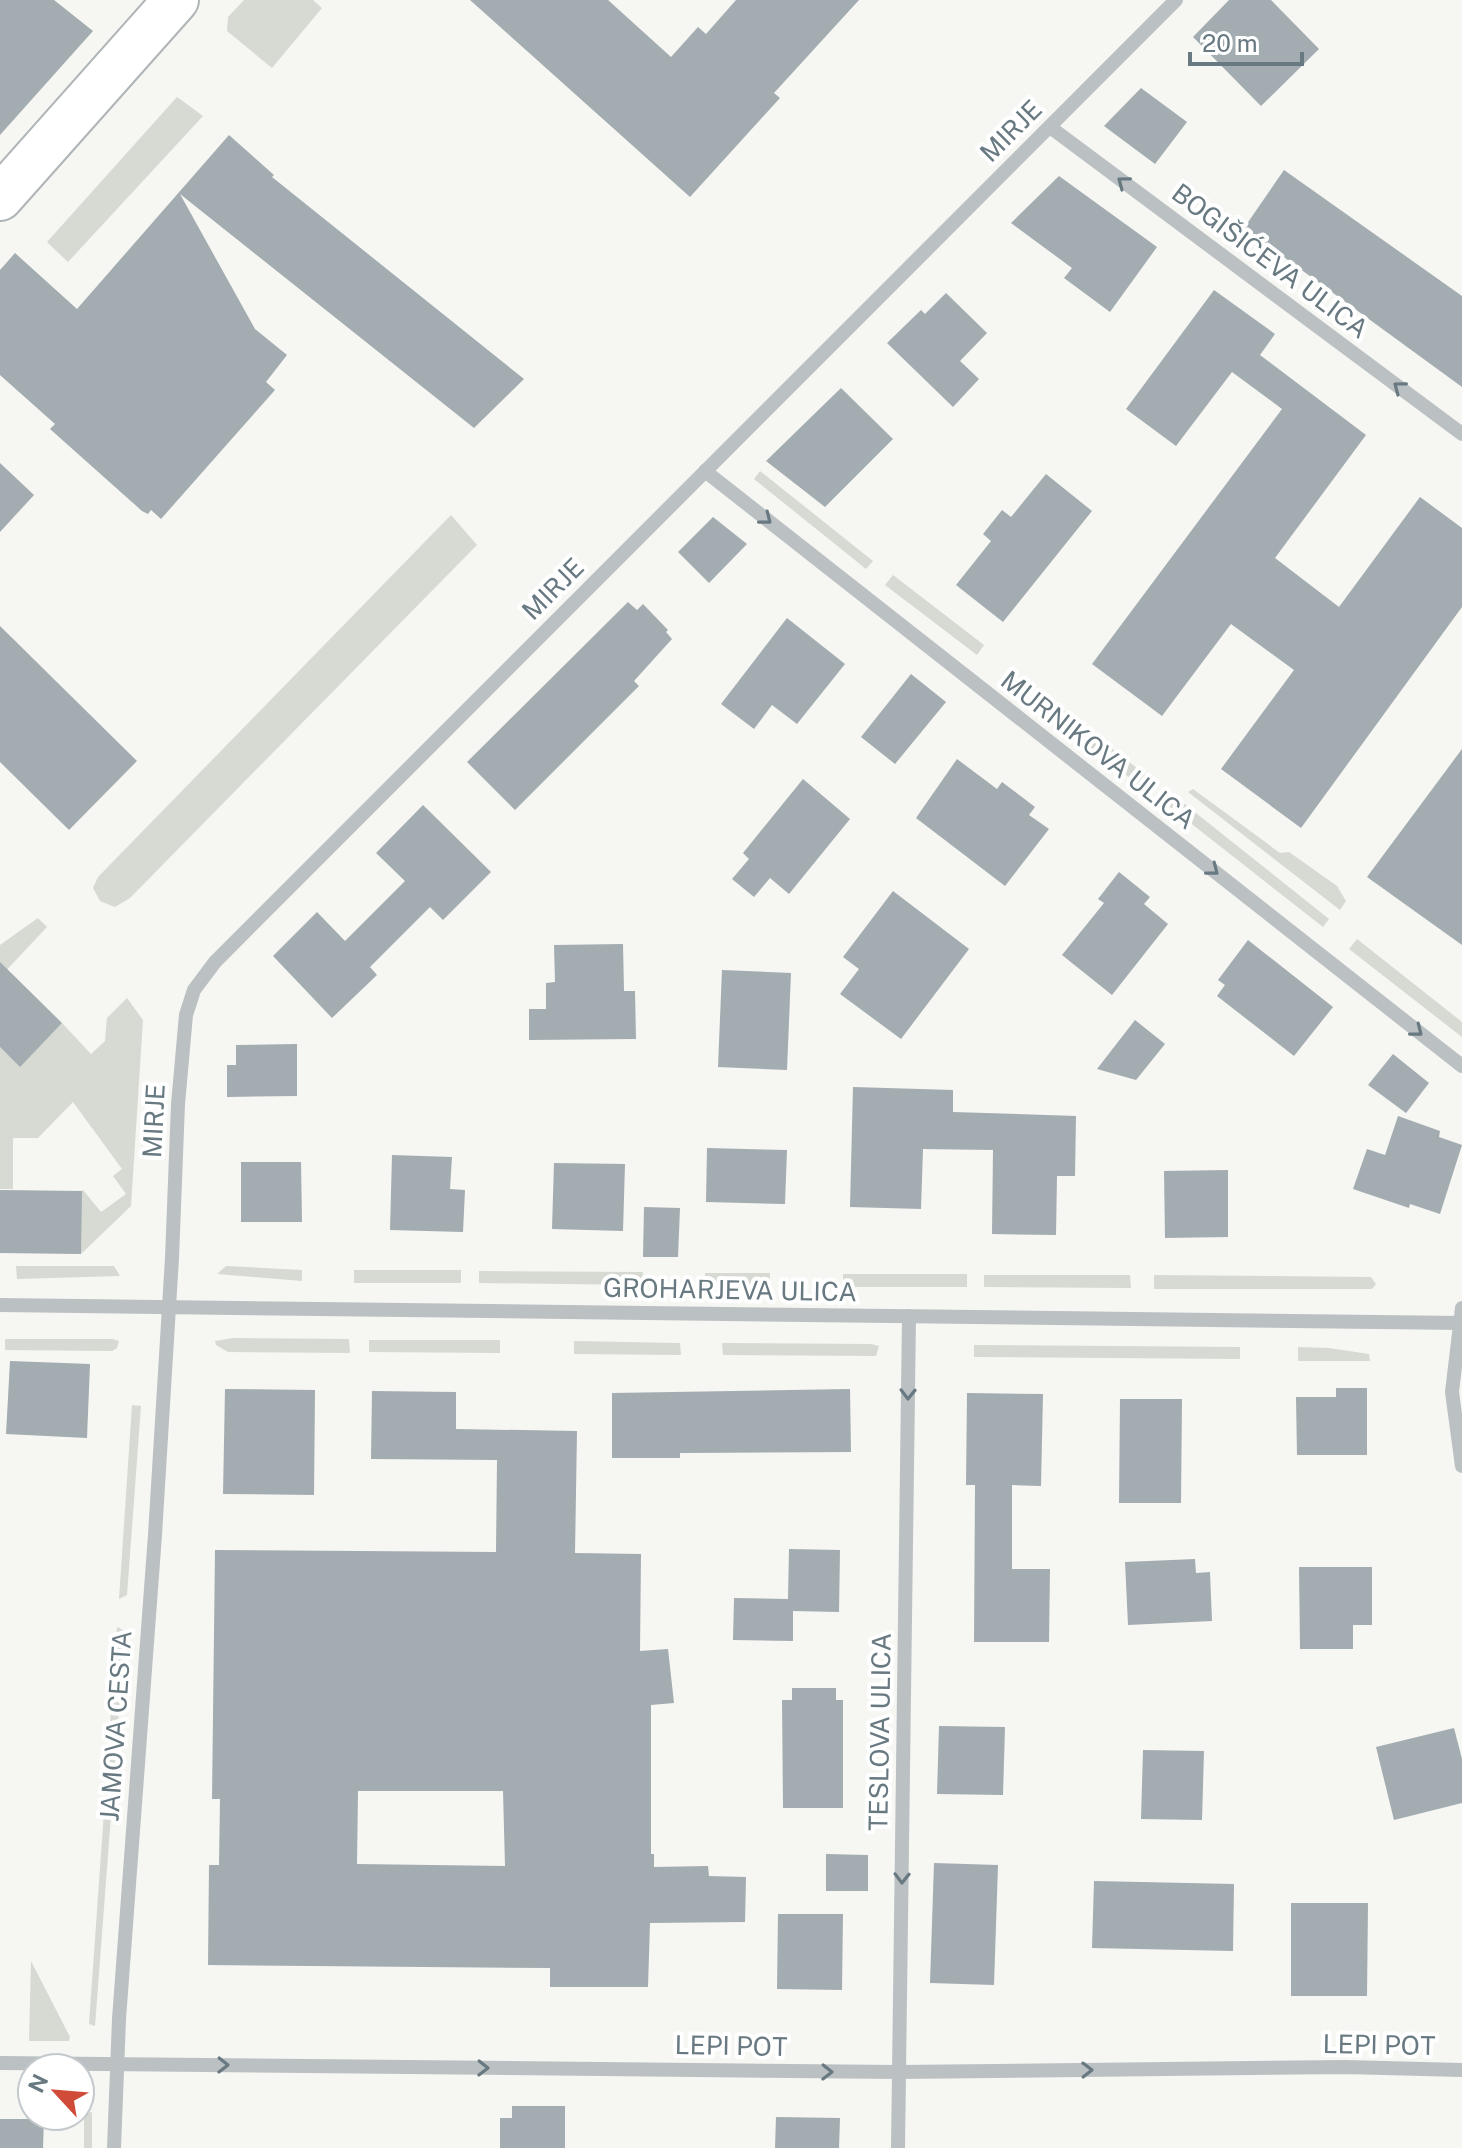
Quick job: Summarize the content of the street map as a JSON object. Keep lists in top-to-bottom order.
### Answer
{
  "streets": {
    "street": [
      "MIRJE",
      "BOGIŠIĆEVA ULICA",
      "MURNIKOVA ULICA",
      "GROHARJEVA ULICA",
      "JAMOVA CESTA",
      "TESLOVA ULICA",
      "LEPI POT"
    ]
  },
  "crossings": [
    ["MIRJE", "BOGIŠIĆEVA ULICA"],
    ["MIRJE", "MURNIKOVA ULICA"],
    ["MIRJE", "GROHARJEVA ULICA"],
    ["MIRJE", "JAMOVA CESTA"],
    ["GROHARJEVA ULICA", "JAMOVA CESTA"],
    ["GROHARJEVA ULICA", "TESLOVA ULICA"],
    ["JAMOVA CESTA", "LEPI POT"],
    ["TESLOVA ULICA", "LEPI POT"]
  ],
  "one_way": [
    "BOGIŠIĆEVA ULICA",
    "MURNIKOVA ULICA",
    "TESLOVA ULICA",
    "LEPI POT"
  ],
  "scale_bar": "20 m",
  "north": "top left"
}
